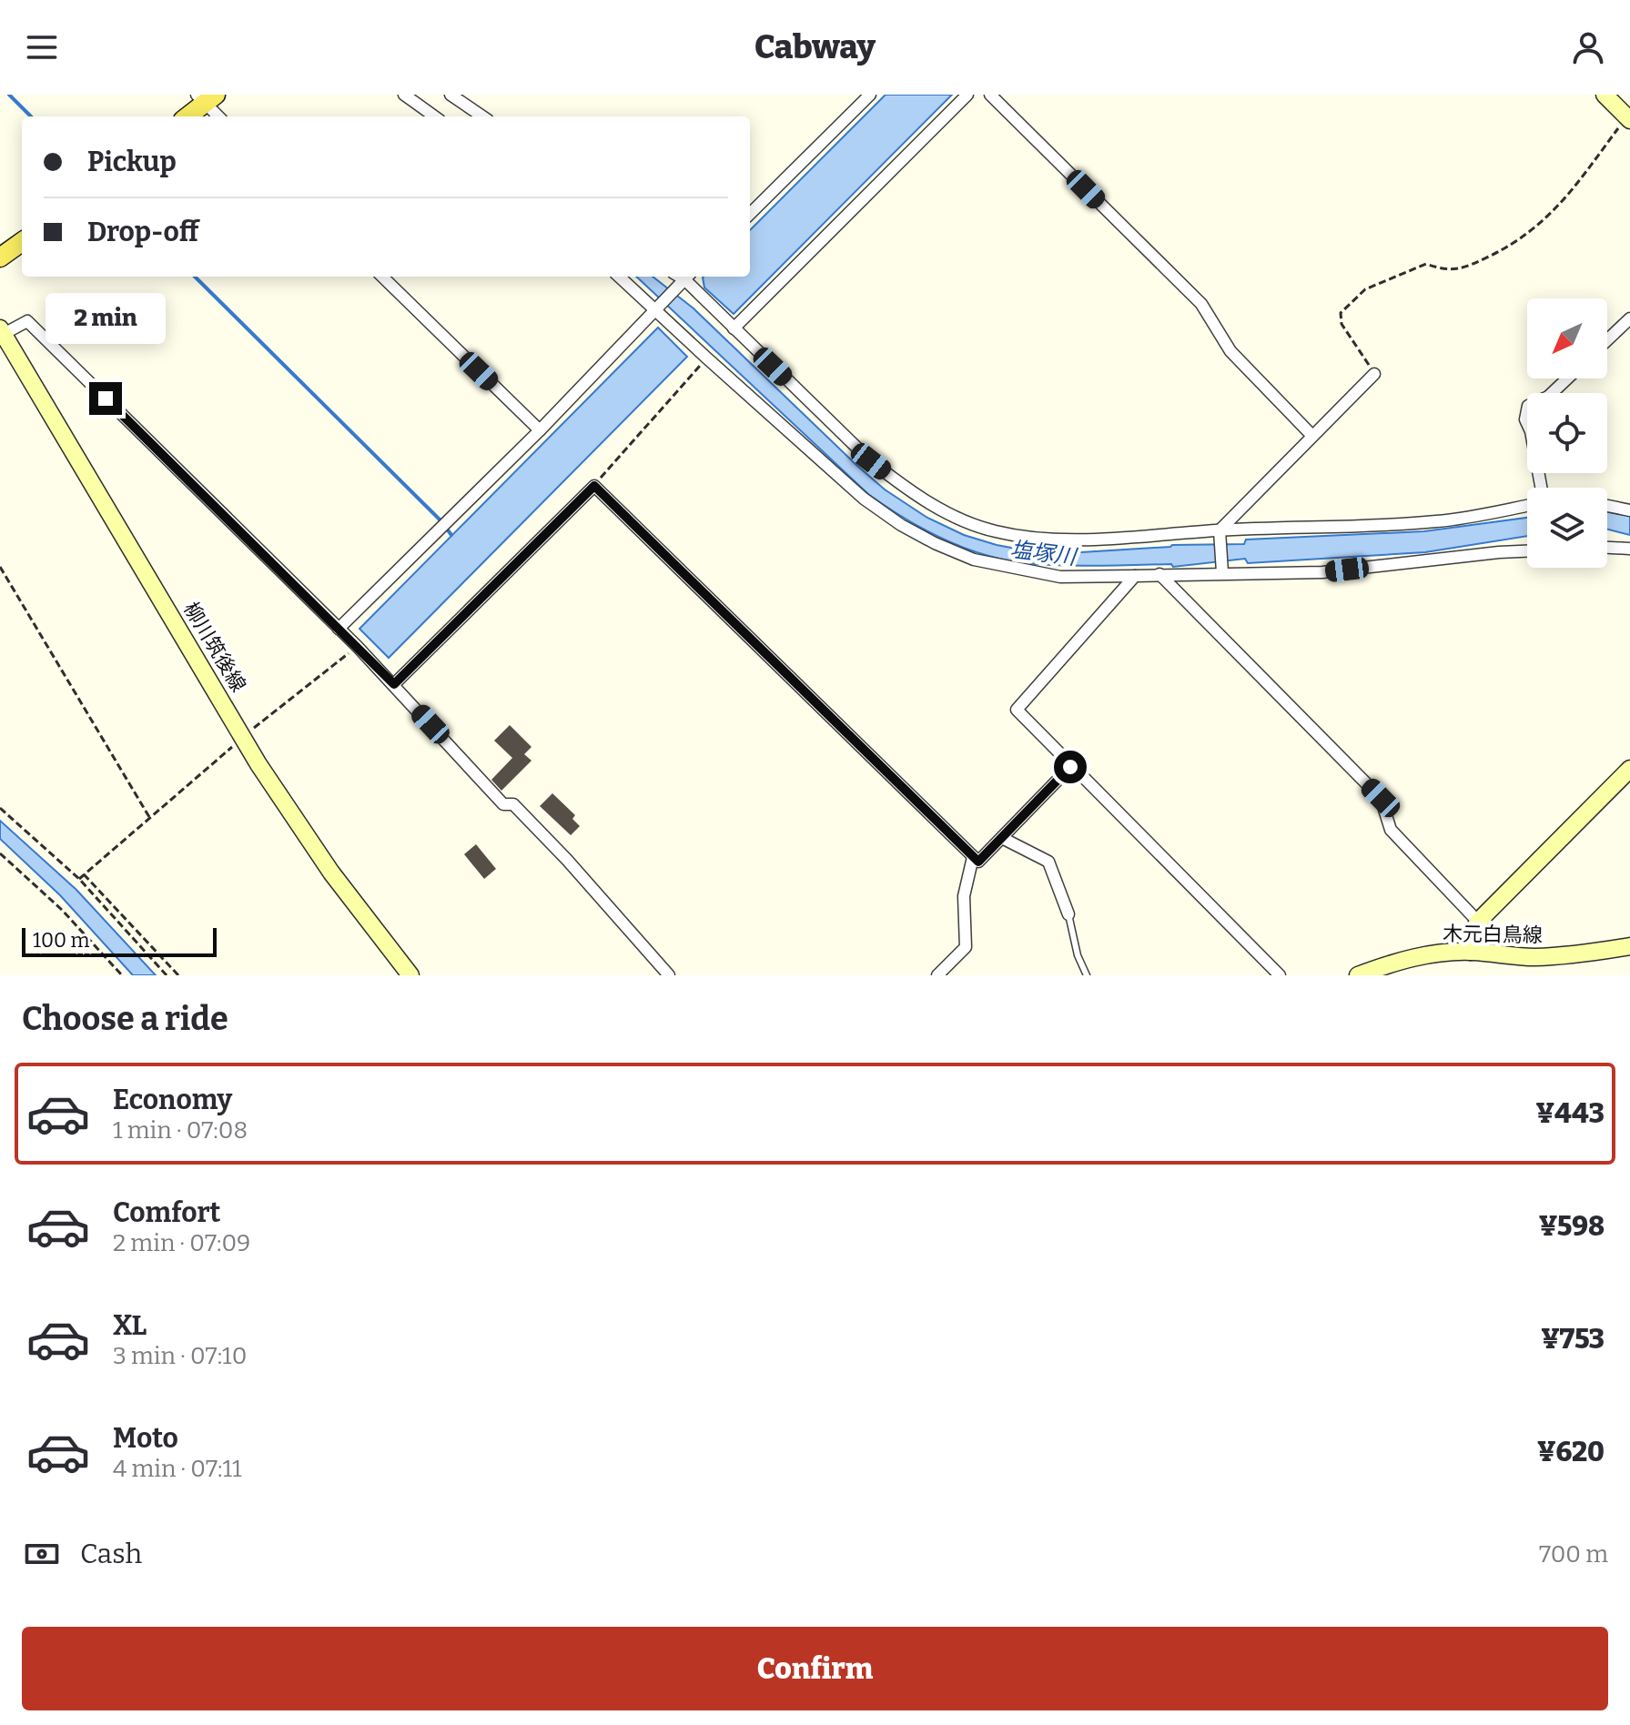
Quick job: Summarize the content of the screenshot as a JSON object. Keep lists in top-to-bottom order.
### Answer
{
  "streets": {
    "main road": ["柳川筑後線", "木元白鳥線"]
  },
  "water": ["塩塚川"],
  "scale_bar": "100 m",
  "north": "bottom left",
  "page": {
    "header": "Cabway",
    "banner": ["Pickup", "Drop-off"],
    "bubble": "2 min",
    "scale": "100 m",
    "heading": "Choose a ride",
    "list": [
      {
        "name": "Economy",
        "note": "1 min · 07:08",
        "value": "¥443"
      },
      {
        "name": "Comfort",
        "note": "2 min · 07:09",
        "value": "¥598"
      },
      {
        "name": "XL",
        "note": "3 min · 07:10",
        "value": "¥753"
      },
      {
        "name": "Moto",
        "note": "4 min · 07:11",
        "value": "¥620"
      }
    ],
    "pay": ["Cash", "700 m"],
    "buttons": "Confirm"
  }
}
